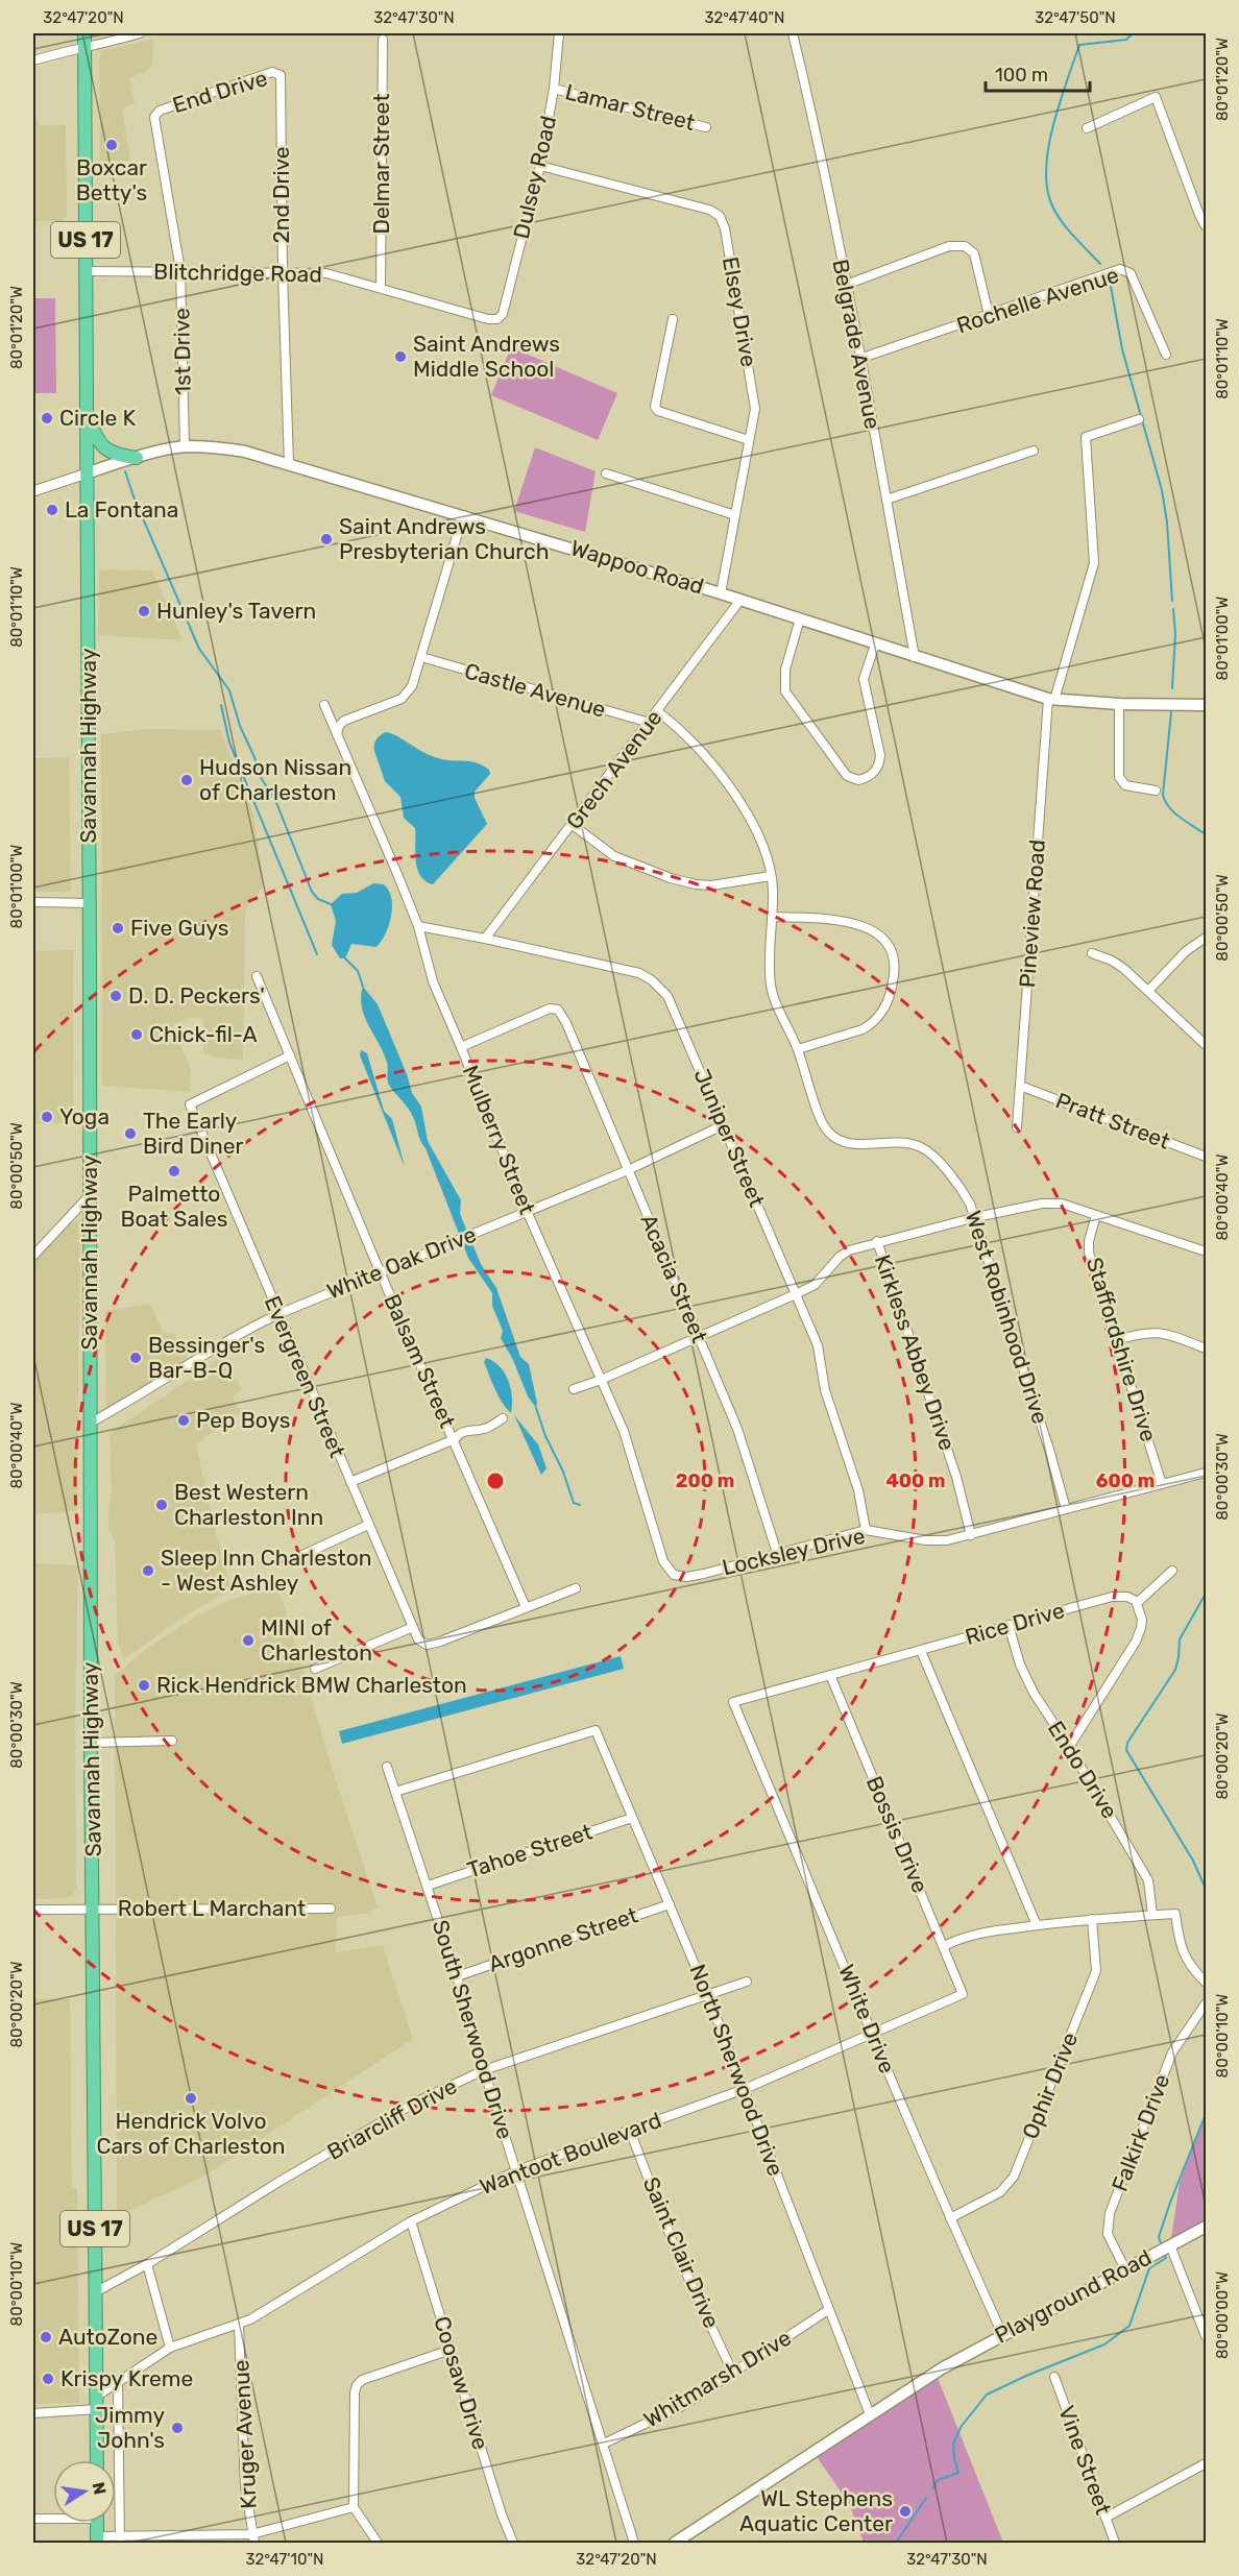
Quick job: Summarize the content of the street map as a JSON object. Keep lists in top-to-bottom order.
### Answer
{
  "streets": {
    "highway": ["US 17", "Savannah Highway"],
    "main road": ["Wappoo Road", "Playground Road"],
    "street": [
      "End Drive",
      "Lamar Street",
      "Delmar Street",
      "Dulsey Road",
      "2nd Drive",
      "Blitchridge Road",
      "Rochelle Avenue",
      "Elsey Drive",
      "Belgrade Avenue",
      "1st Drive",
      "Castle Avenue",
      "Grech Avenue",
      "Pineview Road",
      "Pratt Street",
      "Juniper Street",
      "Mulberry Street",
      "White Oak Drive",
      "Acacia Street",
      "West Robinhood Drive",
      "Staffordshire Drive",
      "Kirkless Abbey Drive",
      "Balsam Street",
      "Evergreen Street",
      "Locksley Drive",
      "Rice Drive",
      "Endo Drive",
      "Bossis Drive",
      "Tahoe Street",
      "Robert L Marchant",
      "Argonne Street",
      "White Drive",
      "South Sherwood Drive",
      "North Sherwood Drive",
      "Ophir Drive",
      "Briarcliff Drive",
      "Falkirk Drive",
      "Wantoot Boulevard",
      "Saint Clair Drive",
      "Whitmarsh Drive",
      "Coosaw Drive",
      "Kruger Avenue",
      "Vine Street"
    ]
  },
  "crossings": [
    ["End Drive", "2nd Drive"],
    ["End Drive", "1st Drive"],
    ["Lamar Street", "Dulsey Road"],
    ["Delmar Street", "Blitchridge Road"],
    ["Dulsey Road", "Blitchridge Road"],
    ["Dulsey Road", "Elsey Drive"],
    ["2nd Drive", "Blitchridge Road"],
    ["2nd Drive", "Wappoo Road"],
    ["Blitchridge Road", "1st Drive"],
    ["Blitchridge Road", "Savannah Highway"],
    ["Rochelle Avenue", "Belgrade Avenue"],
    ["Elsey Drive", "Wappoo Road"],
    ["Belgrade Avenue", "Wappoo Road"],
    ["1st Drive", "Wappoo Road"],
    ["Wappoo Road", "Savannah Highway"],
    ["Wappoo Road", "Grech Avenue"],
    ["Wappoo Road", "Pineview Road"],
    ["Castle Avenue", "Grech Avenue"],
    ["Savannah Highway", "White Oak Drive"],
    ["Savannah Highway", "Robert L Marchant"],
    ["Savannah Highway", "Briarcliff Drive"],
    ["Savannah Highway", "Wantoot Boulevard"],
    ["Grech Avenue", "Juniper Street"],
    ["Grech Avenue", "West Robinhood Drive"],
    ["Pineview Road", "Pratt Street"],
    ["Juniper Street", "Mulberry Street"],
    ["Juniper Street", "White Oak Drive"],
    ["Juniper Street", "Locksley Drive"],
    ["Mulberry Street", "White Oak Drive"],
    ["Mulberry Street", "Acacia Street"],
    ["Mulberry Street", "Locksley Drive"],
    ["White Oak Drive", "Acacia Street"],
    ["White Oak Drive", "Balsam Street"],
    ["White Oak Drive", "Evergreen Street"],
    ["Acacia Street", "Locksley Drive"],
    ["West Robinhood Drive", "Locksley Drive"],
    ["Staffordshire Drive", "Locksley Drive"],
    ["Kirkless Abbey Drive", "Locksley Drive"],
    ["Balsam Street", "Evergreen Street"],
    ["Rice Drive", "Endo Drive"],
    ["Rice Drive", "Bossis Drive"],
    ["Rice Drive", "White Drive"],
    ["Bossis Drive", "Wantoot Boulevard"],
    ["Tahoe Street", "South Sherwood Drive"],
    ["Tahoe Street", "North Sherwood Drive"],
    ["Argonne Street", "South Sherwood Drive"],
    ["Argonne Street", "North Sherwood Drive"],
    ["White Drive", "Ophir Drive"],
    ["White Drive", "Wantoot Boulevard"],
    ["White Drive", "Playground Road"],
    ["South Sherwood Drive", "North Sherwood Drive"],
    ["South Sherwood Drive", "Briarcliff Drive"],
    ["South Sherwood Drive", "Wantoot Boulevard"],
    ["South Sherwood Drive", "Whitmarsh Drive"],
    ["North Sherwood Drive", "Briarcliff Drive"],
    ["North Sherwood Drive", "Wantoot Boulevard"],
    ["North Sherwood Drive", "Playground Road"],
    ["North Sherwood Drive", "Whitmarsh Drive"],
    ["Falkirk Drive", "Playground Road"],
    ["Wantoot Boulevard", "Saint Clair Drive"],
    ["Wantoot Boulevard", "Coosaw Drive"],
    ["Wantoot Boulevard", "Kruger Avenue"],
    ["Saint Clair Drive", "Whitmarsh Drive"]
  ],
  "places": [
    "Boxcar Betty's",
    "Saint Andrews Middle School",
    "Circle K",
    "La Fontana",
    "Saint Andrews Presbyterian Church",
    "Hunley's Tavern",
    "Hudson Nissan of Charleston",
    "Five Guys",
    "D. D. Peckers'",
    "Chick-fil-A",
    "Yoga",
    "The Early Bird Diner",
    "Palmetto Boat Sales",
    "Bessinger's Bar-B-Q",
    "Pep Boys",
    "Best Western Charleston Inn",
    "Sleep Inn Charleston - West Ashley",
    "MINI of Charleston",
    "Rick Hendrick BMW Charleston",
    "Hendrick Volvo Cars of Charleston",
    "AutoZone",
    "Krispy Kreme",
    "Jimmy John's",
    "WL Stephens Aquatic Center"
  ],
  "scale_bar": "100 m",
  "north": "right",
  "coordinates": [
    "32°47'20\"N",
    "32°47'30\"N",
    "32°47'40\"N",
    "32°47'50\"N",
    "80°01'20\"W",
    "80°01'10\"W",
    "80°01'00\"W",
    "80°00'50\"W",
    "80°00'40\"W",
    "80°00'30\"W",
    "80°00'20\"W",
    "80°00'10\"W",
    "80°00'00\"W",
    "32°47'10\"N"
  ],
  "rings": ["200 m", "400 m", "600 m"]
}
